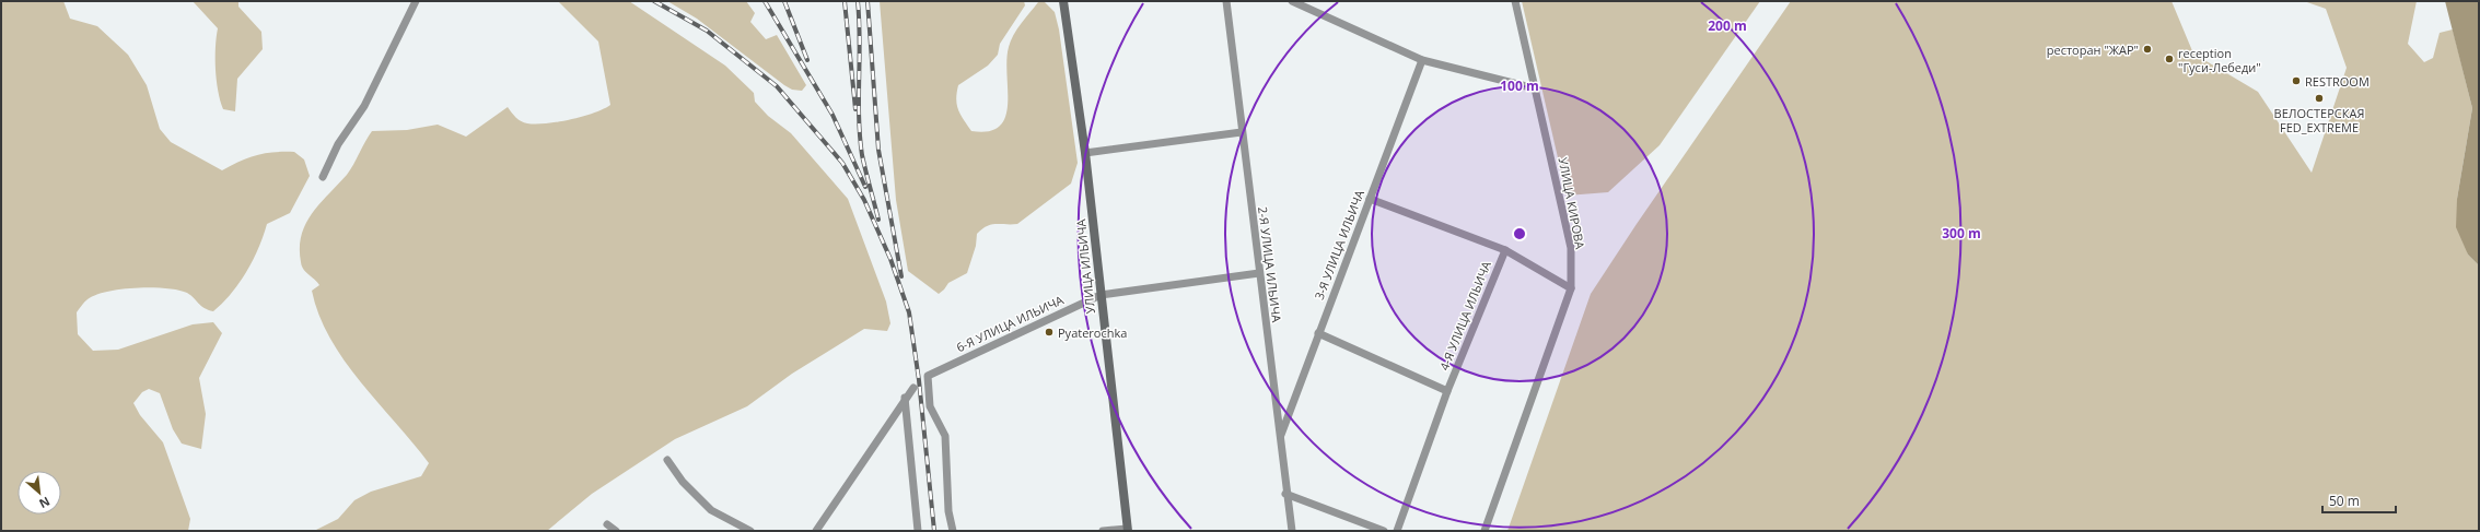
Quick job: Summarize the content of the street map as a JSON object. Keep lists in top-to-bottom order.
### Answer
{
  "streets": {
    "main road": ["УЛИЦА ИЛЬИЧА"],
    "street": [
      "УЛИЦА КИРОВА",
      "3-Я УЛИЦА ИЛЬИЧА",
      "2-Я УЛИЦА ИЛЬИЧА",
      "4-Я УЛИЦА ИЛЬИЧА",
      "6-Я УЛИЦА ИЛЬИЧА"
    ]
  },
  "crossings": [
    ["УЛИЦА КИРОВА", "4-Я УЛИЦА ИЛЬИЧА"],
    ["3-Я УЛИЦА ИЛЬИЧА", "2-Я УЛИЦА ИЛЬИЧА"],
    ["3-Я УЛИЦА ИЛЬИЧА", "4-Я УЛИЦА ИЛЬИЧА"],
    ["2-Я УЛИЦА ИЛЬИЧА", "6-Я УЛИЦА ИЛЬИЧА"],
    ["УЛИЦА ИЛЬИЧА", "6-Я УЛИЦА ИЛЬИЧА"]
  ],
  "places": [
    "ресторан \"ЖАР\"",
    "reception \"Гуси-Лебеди\"",
    "RESTROOM",
    "ВЕЛОСТЕРСКАЯ FED_EXTREME",
    "Pyaterochka"
  ],
  "scale_bar": "50 m",
  "north": "bottom right",
  "rings": ["200 m", "100 m", "300 m"]
}
